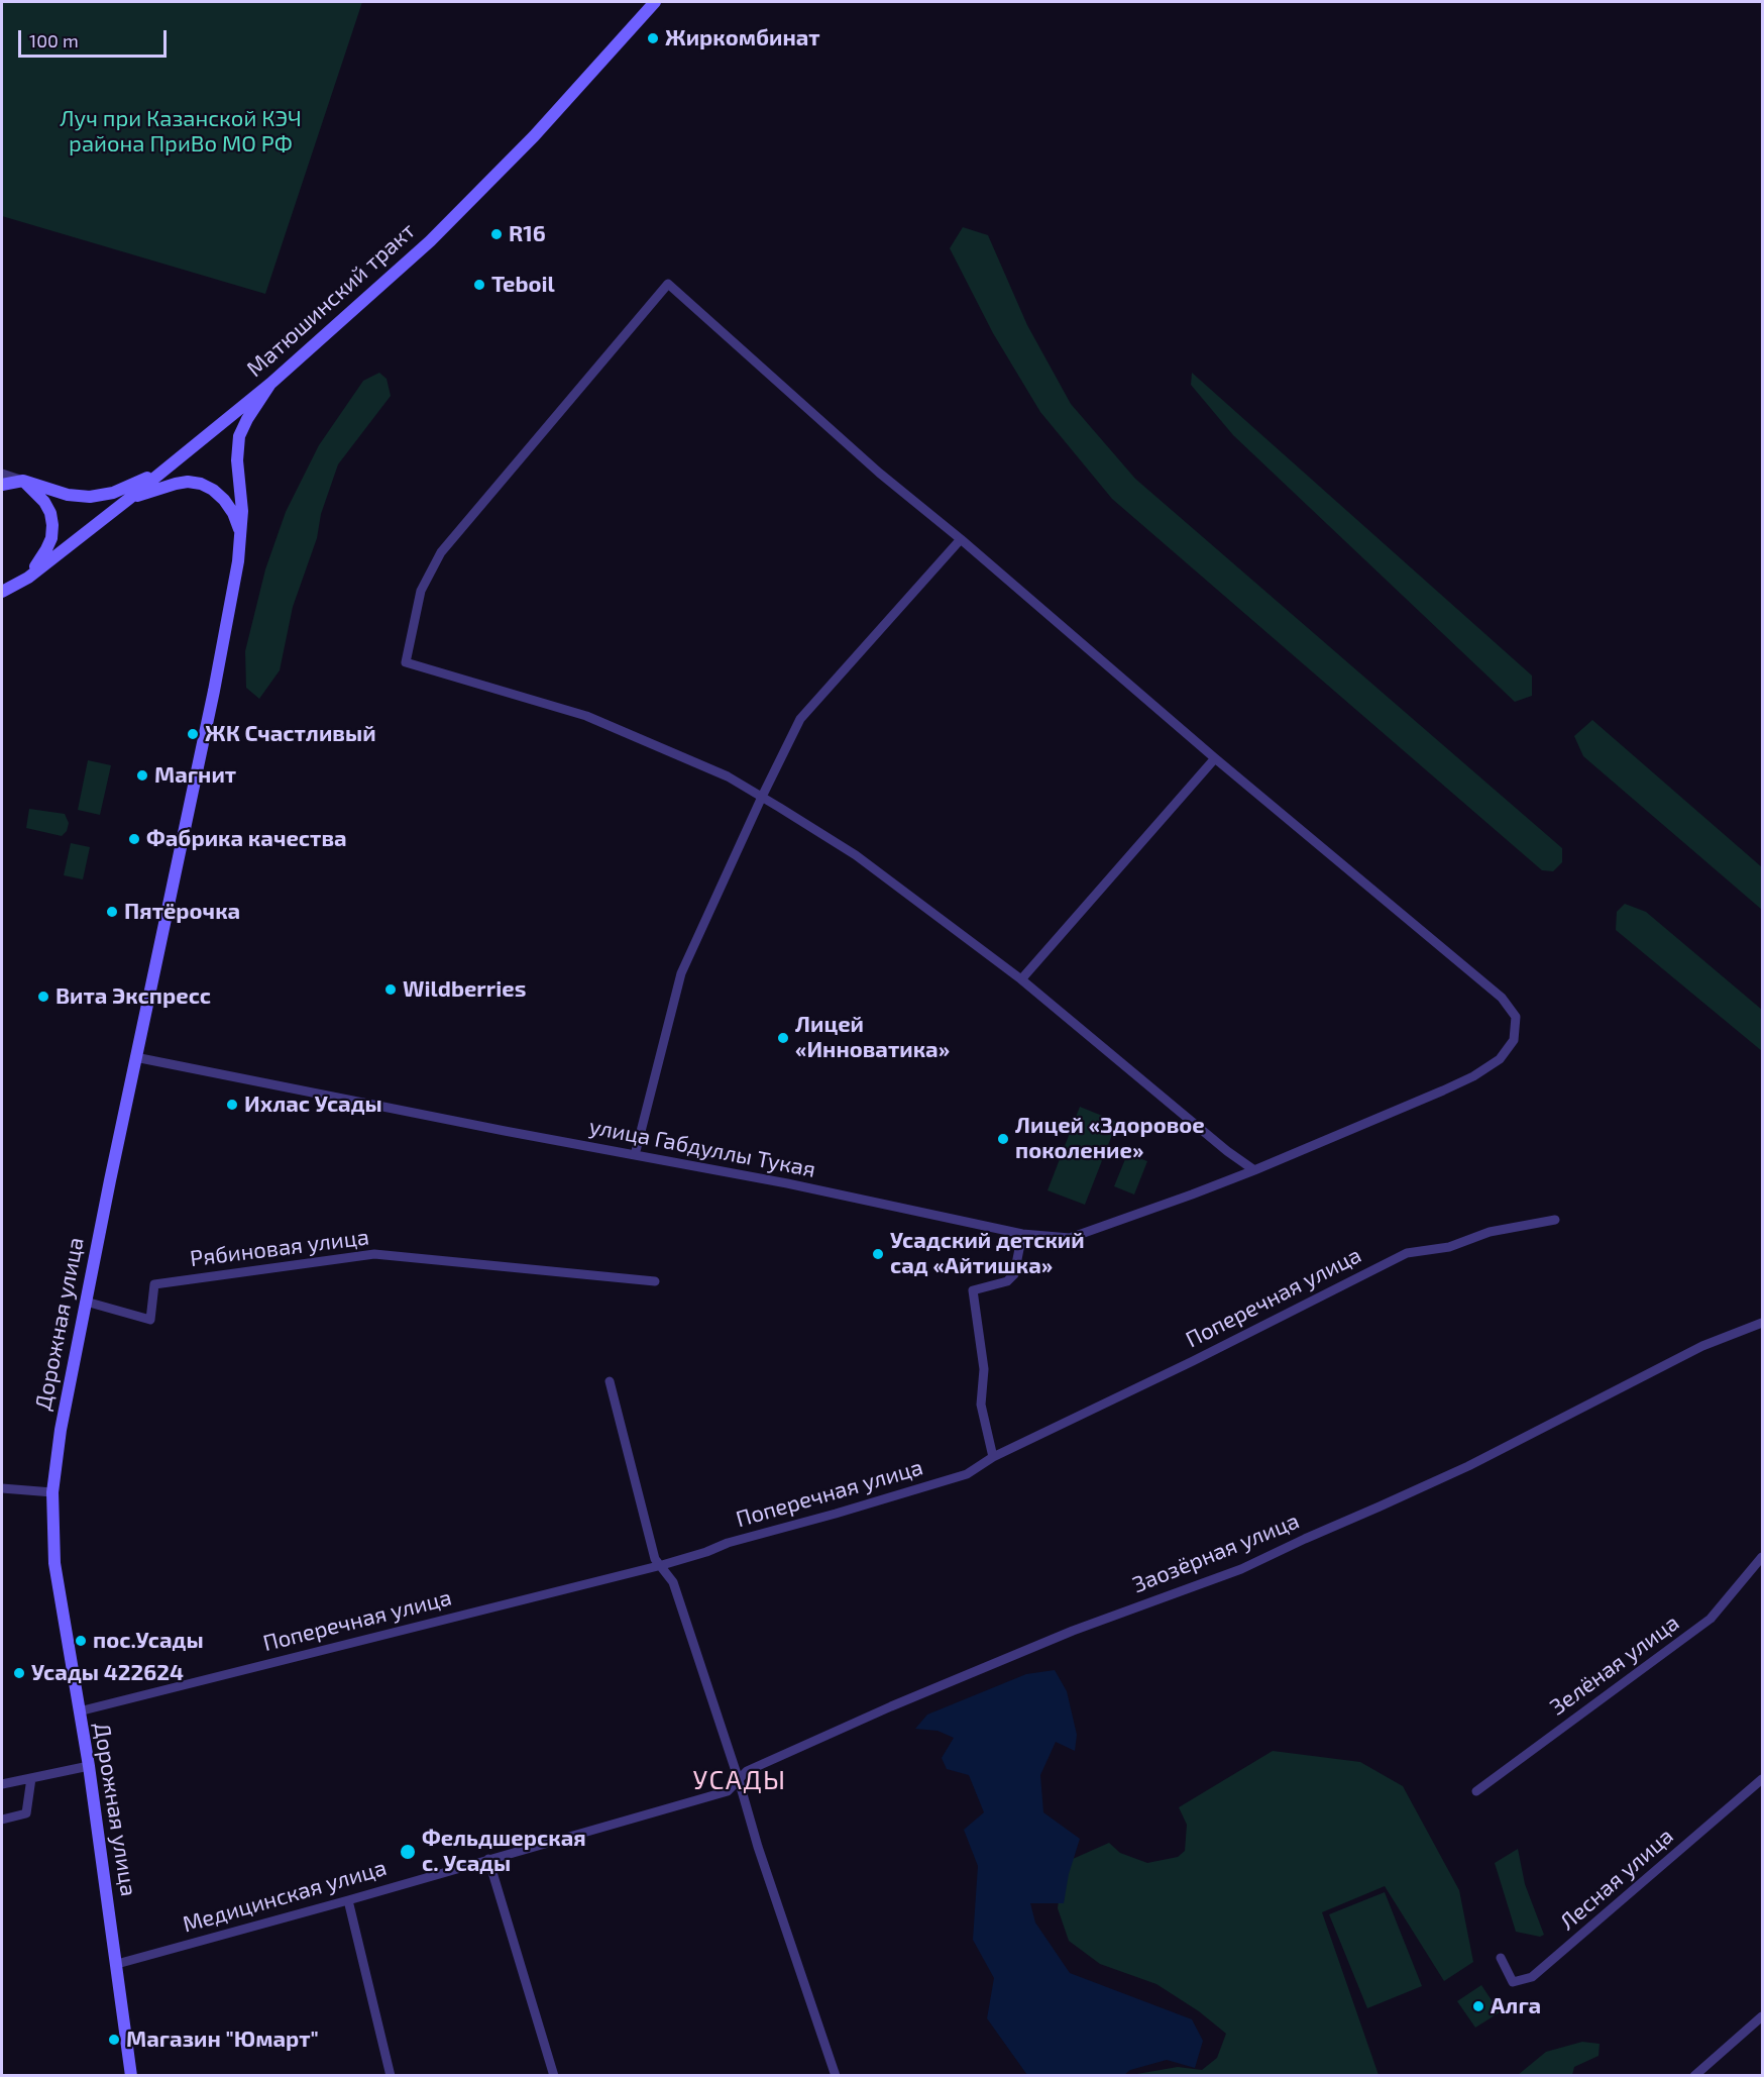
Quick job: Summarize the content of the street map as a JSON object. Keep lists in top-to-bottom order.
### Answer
{
  "streets": {
    "street": [
      "Матюшинский тракт",
      "улица Габдуллы Тукая",
      "Рябиновая улица",
      "Поперечная улица",
      "Дорожная улица",
      "Заозёрная улица",
      "Зелёная улица",
      "Лесная улица",
      "Медицинская улица"
    ]
  },
  "crossings": [
    ["Матюшинский тракт", "Дорожная улица"],
    ["улица Габдуллы Тукая", "Дорожная улица"],
    ["Рябиновая улица", "Дорожная улица"],
    ["Поперечная улица", "Дорожная улица"],
    ["Дорожная улица", "Медицинская улица"],
    ["Заозёрная улица", "Медицинская улица"]
  ],
  "districts": ["УСАДЫ"],
  "parks": ["Луч при Казанской КЭЧ района ПриВо МО РФ"],
  "places": [
    "Жиркомбинат",
    "R16",
    "Teboil",
    "ЖК Счастливый",
    "Магнит",
    "Фабрика качества",
    "Пятёрочка",
    "Wildberries",
    "Вита Экспресс",
    "Лицей «Инноватика»",
    "Ихлас Усады",
    "Лицей «Здоровое поколение»",
    "Усадский детский сад «Айтишка»",
    "пос.Усады",
    "Усады 422624",
    "Фельдшерская с. Усады",
    "Алга",
    "Магазин \"Юмарт\""
  ],
  "scale_bar": "100 m"
}
